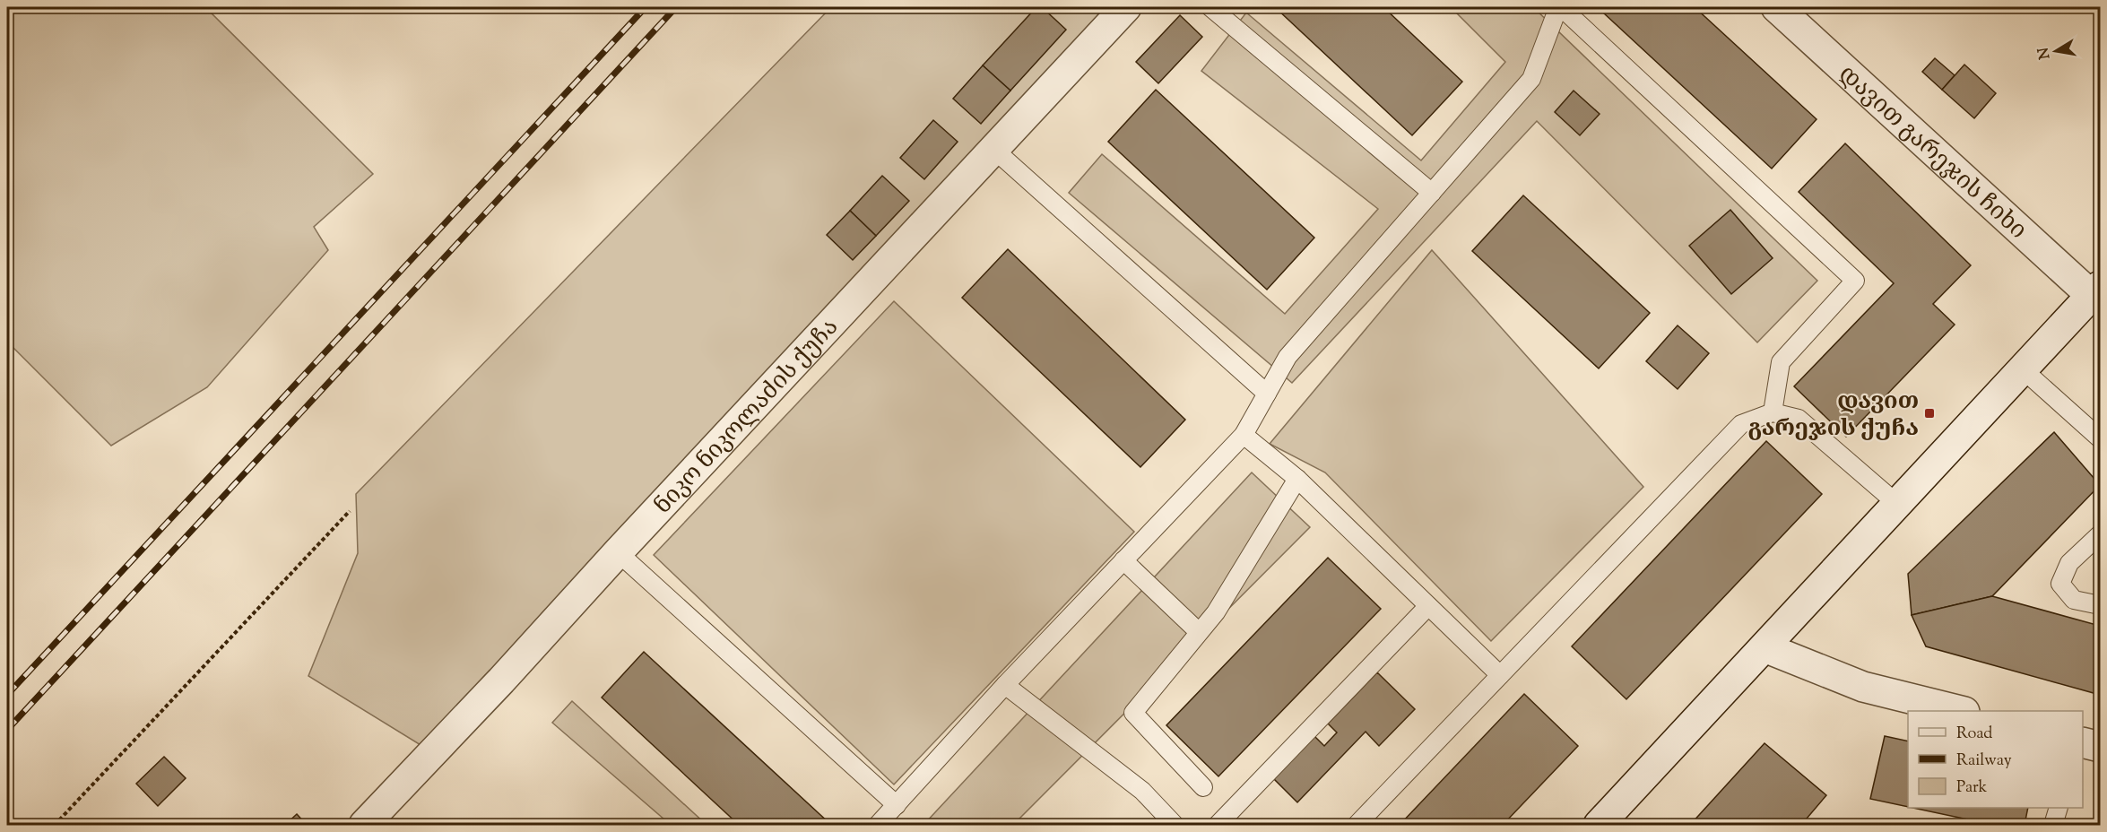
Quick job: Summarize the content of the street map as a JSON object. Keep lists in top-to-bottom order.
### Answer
{
  "streets": {
    "street": ["დავით გარეჯის ჩიხი", "ნიკო ნიკოლაძის ქუჩა"]
  },
  "places": {
    "transit": ["დავით გარეჯის ქუჩა"]
  },
  "legend": ["Road", "Railway", "Park"],
  "north": "left"
}
